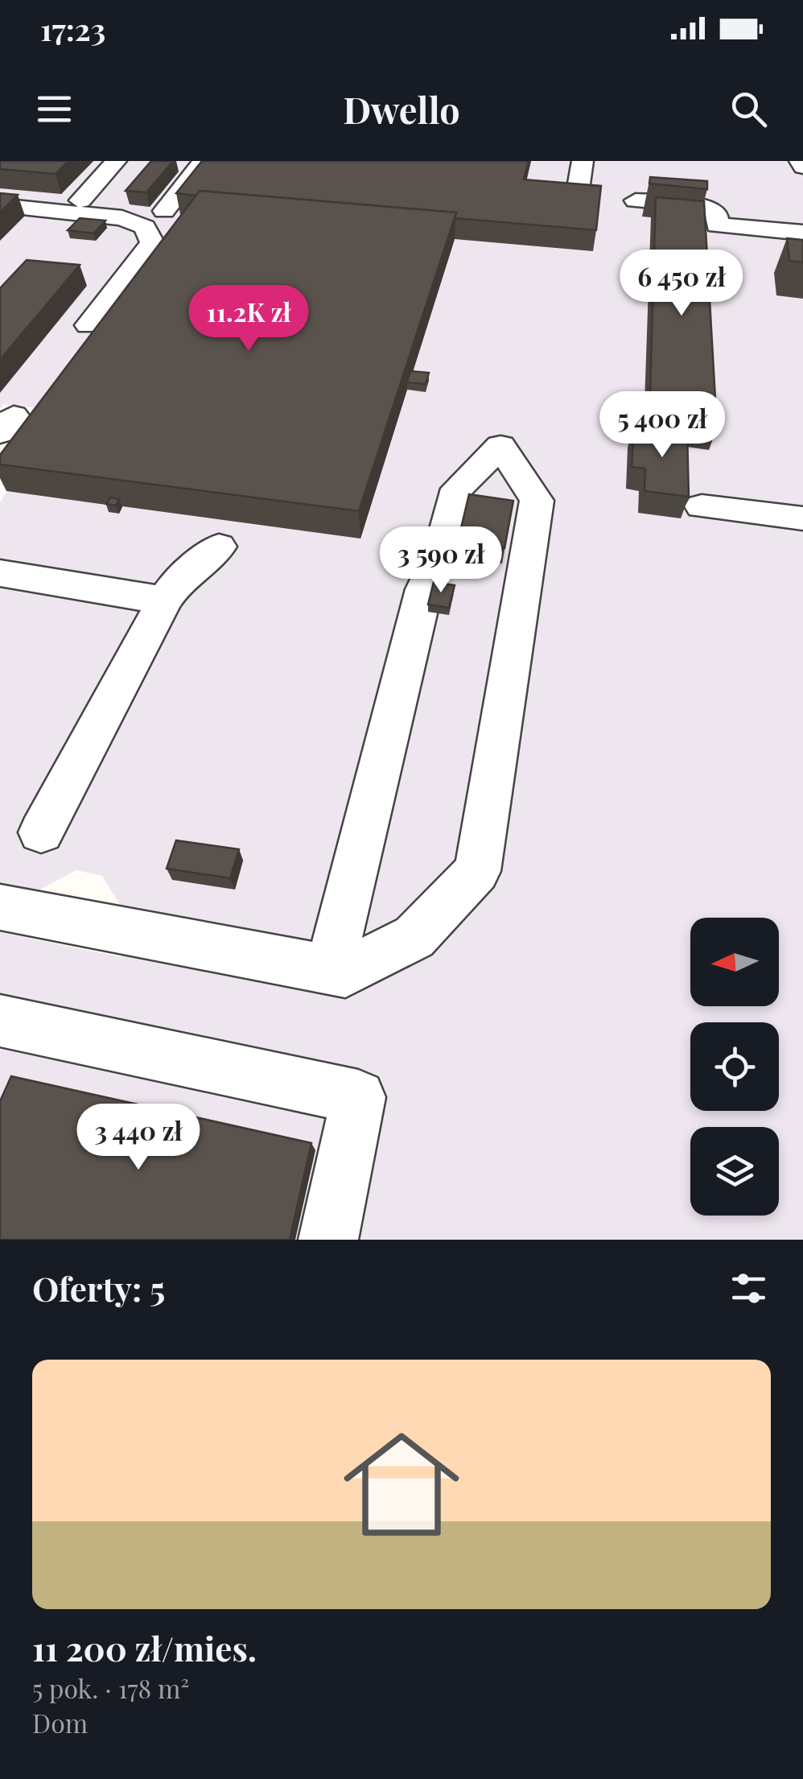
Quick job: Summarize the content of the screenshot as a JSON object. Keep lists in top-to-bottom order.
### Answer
{
  "north": "left",
  "page": {
    "status": "17:23",
    "header": "Dwello",
    "price": [
      "6 450 zł",
      "11.2K zł",
      "5 400 zł",
      "3 590 zł",
      "3 440 zł"
    ],
    "heading": "Oferty: 5",
    "list": [
      {
        "name": "11 200 zł/mies.",
        "note": "5 pok. · 178 m² · Dom"
      }
    ]
  }
}
